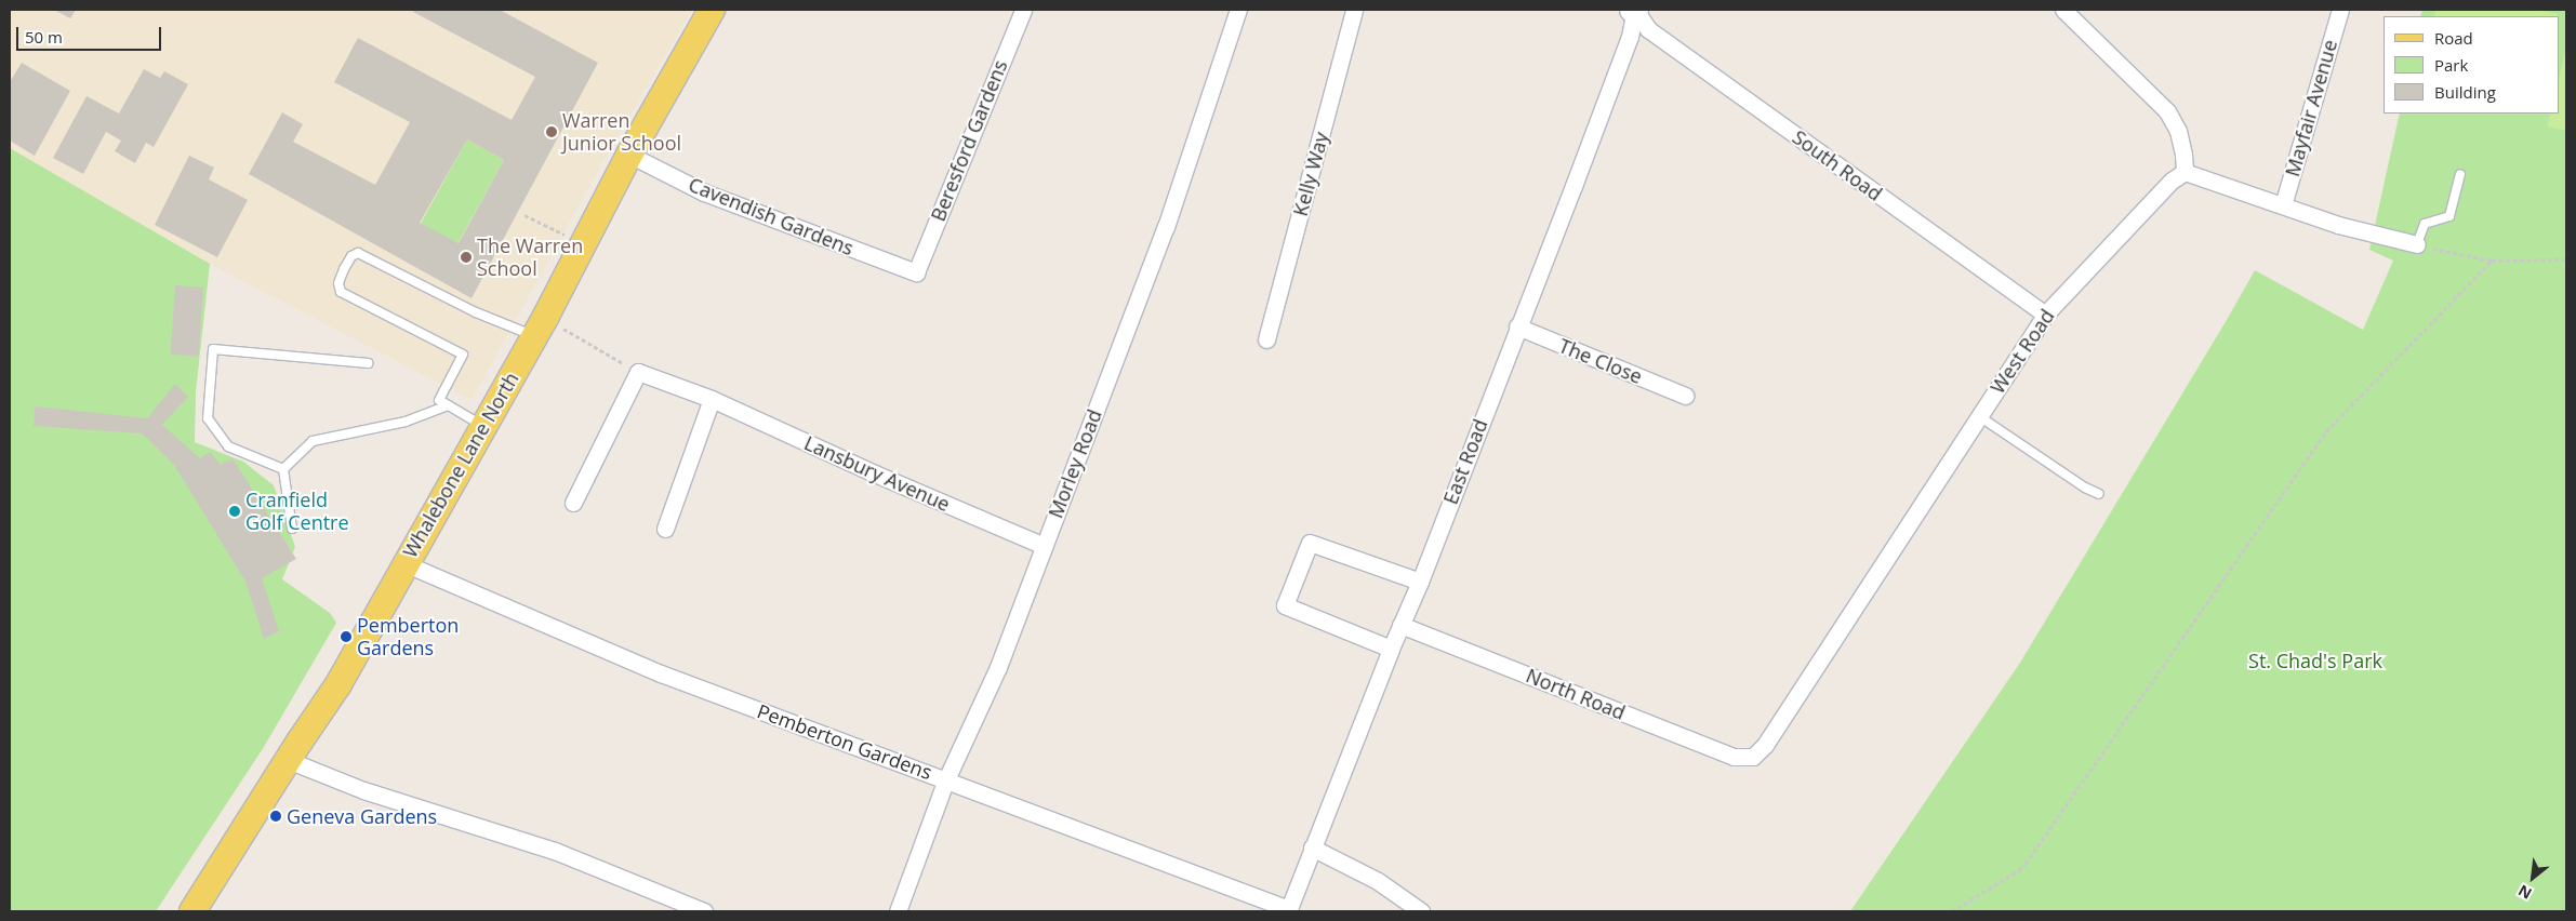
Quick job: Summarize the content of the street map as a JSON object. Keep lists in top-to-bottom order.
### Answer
{
  "streets": {
    "main road": ["Whalebone Lane North"],
    "street": [
      "Mayfair Avenue",
      "Beresford Gardens",
      "South Road",
      "Kelly Way",
      "Cavendish Gardens",
      "West Road",
      "The Close",
      "East Road",
      "Morley Road",
      "Lansbury Avenue",
      "North Road",
      "Pemberton Gardens"
    ]
  },
  "crossings": [
    ["Beresford Gardens", "Cavendish Gardens"],
    ["South Road", "West Road"],
    ["South Road", "East Road"],
    ["Cavendish Gardens", "Whalebone Lane North"],
    ["West Road", "North Road"],
    ["The Close", "East Road"],
    ["East Road", "North Road"],
    ["East Road", "Pemberton Gardens"],
    ["Morley Road", "Lansbury Avenue"],
    ["Morley Road", "Pemberton Gardens"],
    ["Whalebone Lane North", "Pemberton Gardens"]
  ],
  "parks": ["St. Chad's Park"],
  "places": [
    "Warren Junior School",
    "The Warren School",
    "Cranfield Golf Centre",
    "Pemberton Gardens",
    "Geneva Gardens"
  ],
  "legend": ["Road", "Park", "Building"],
  "scale_bar": "50 m",
  "north": "bottom left"
}
